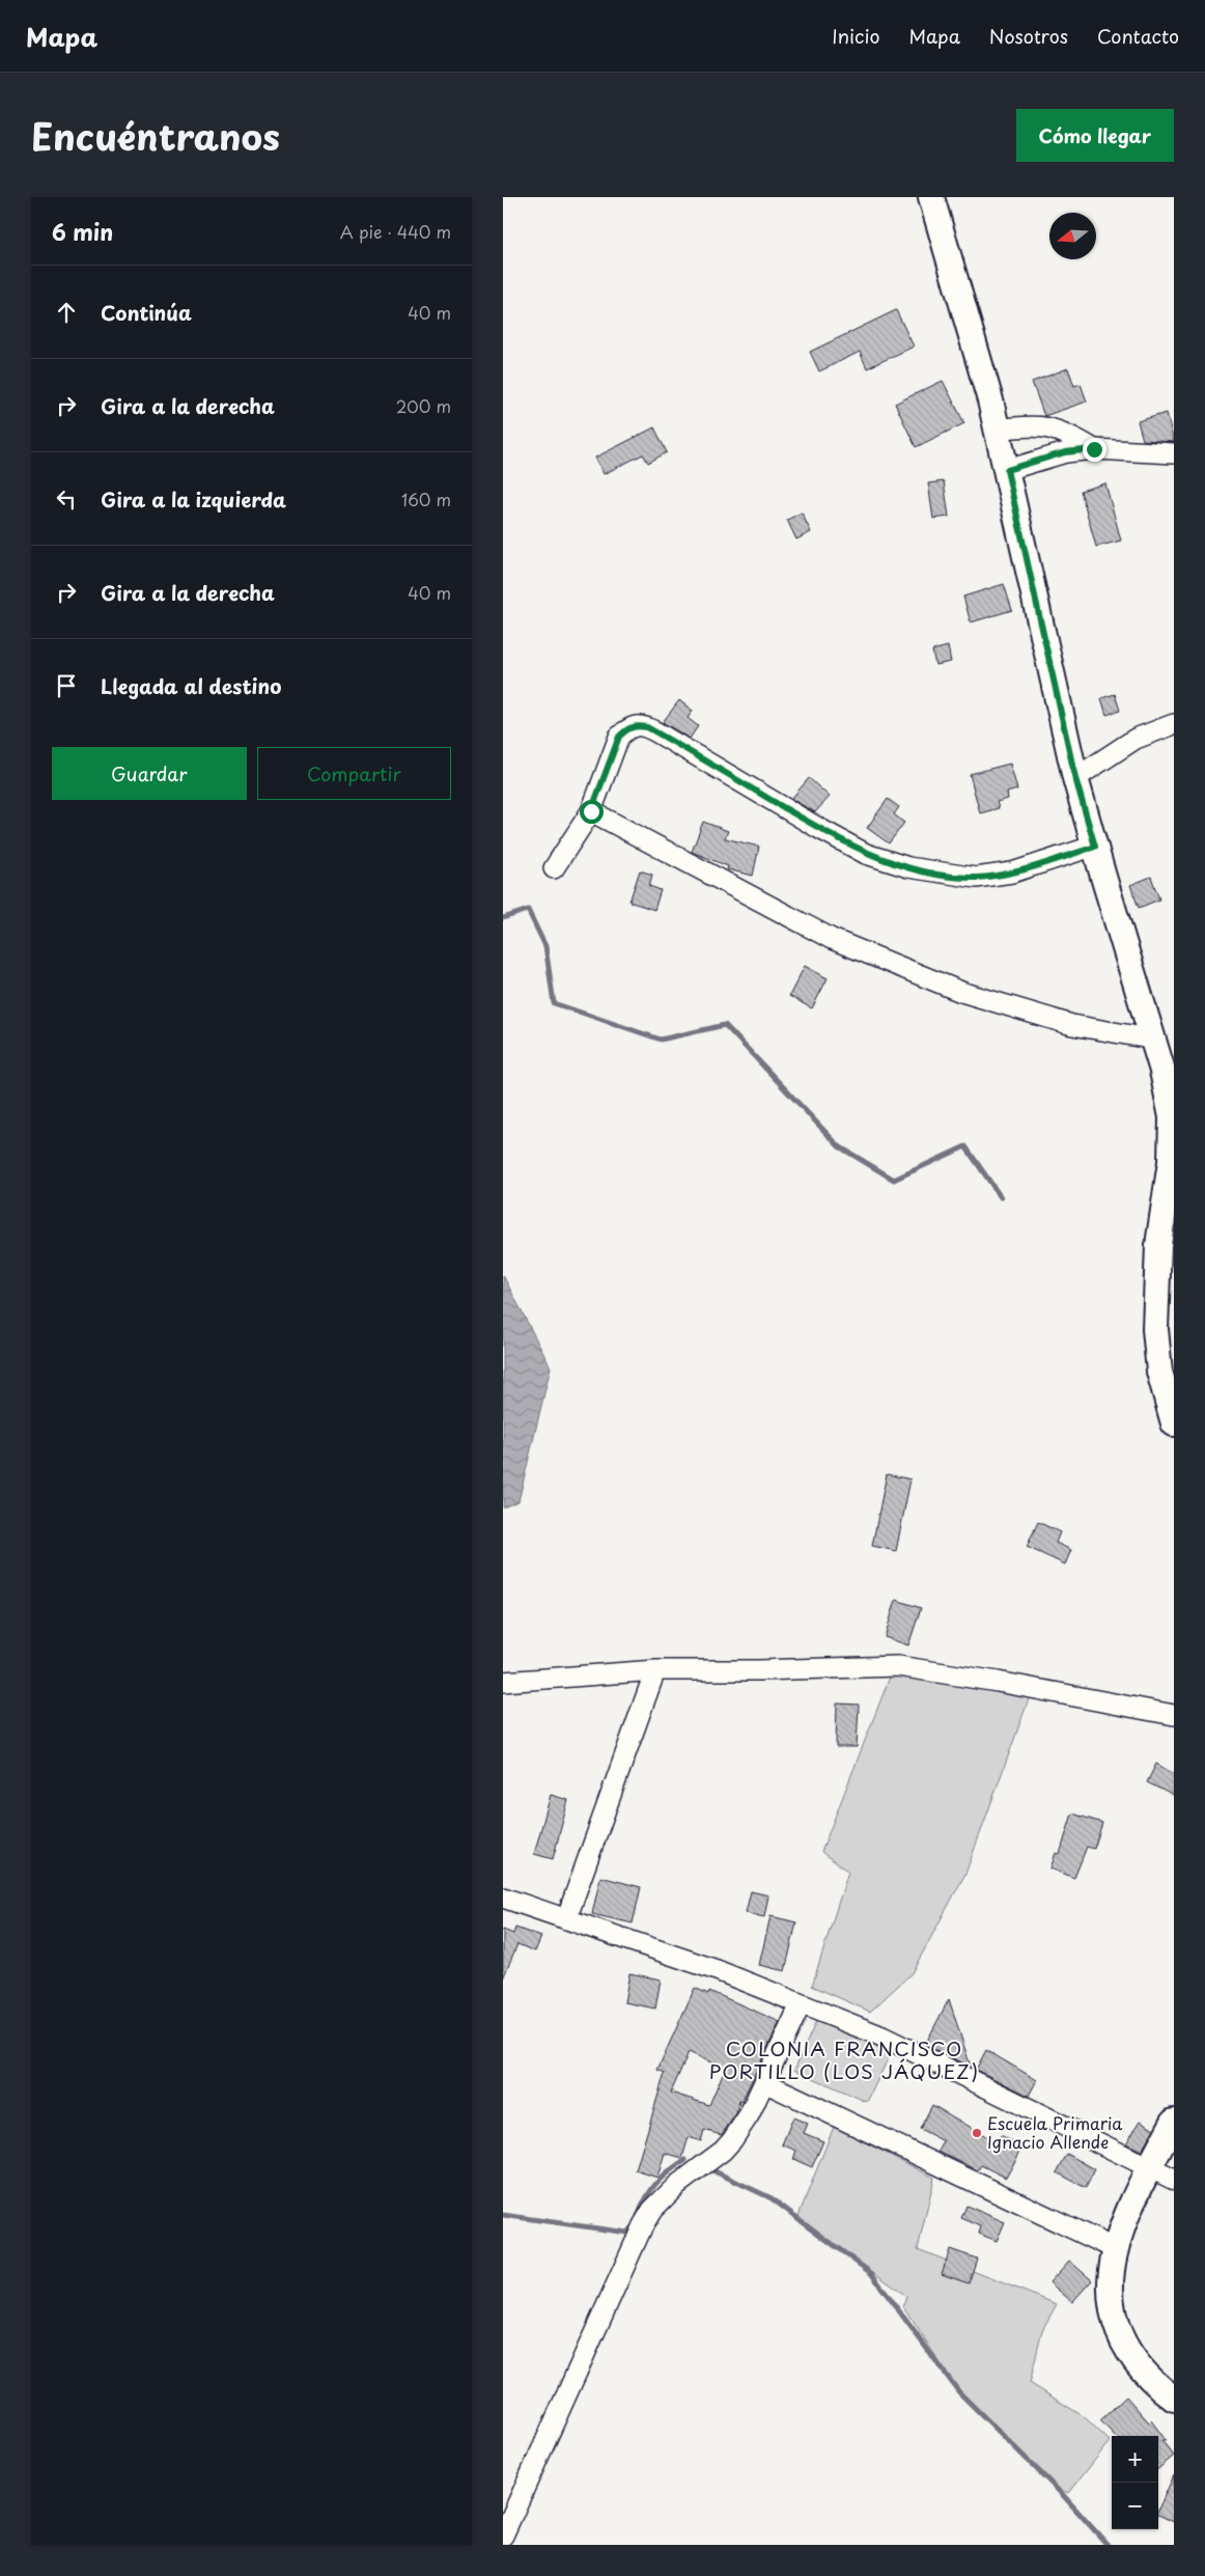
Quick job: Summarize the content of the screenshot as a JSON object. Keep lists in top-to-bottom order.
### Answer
{
  "districts": ["COLONIA FRANCISCO PORTILLO (LOS JÁQUEZ)"],
  "places": ["Escuela Primaria Ignacio Allende"],
  "north": "left",
  "page": {
    "header": "Mapa",
    "nav": [
      "Inicio",
      "Mapa",
      "Nosotros",
      "Contacto"
    ],
    "title": "Encuéntranos",
    "buttons": [
      "Cómo llegar",
      ["Guardar", "Compartir"]
    ],
    "heading": ["6 min", "A pie · 440 m"],
    "list": [
      ["Continúa", "40 m"],
      ["Gira a la derecha", "200 m"],
      ["Gira a la izquierda", "160 m"],
      ["Gira a la derecha", "40 m"],
      "Llegada al destino"
    ],
    "map_buttons": ["+", "−"]
  }
}
